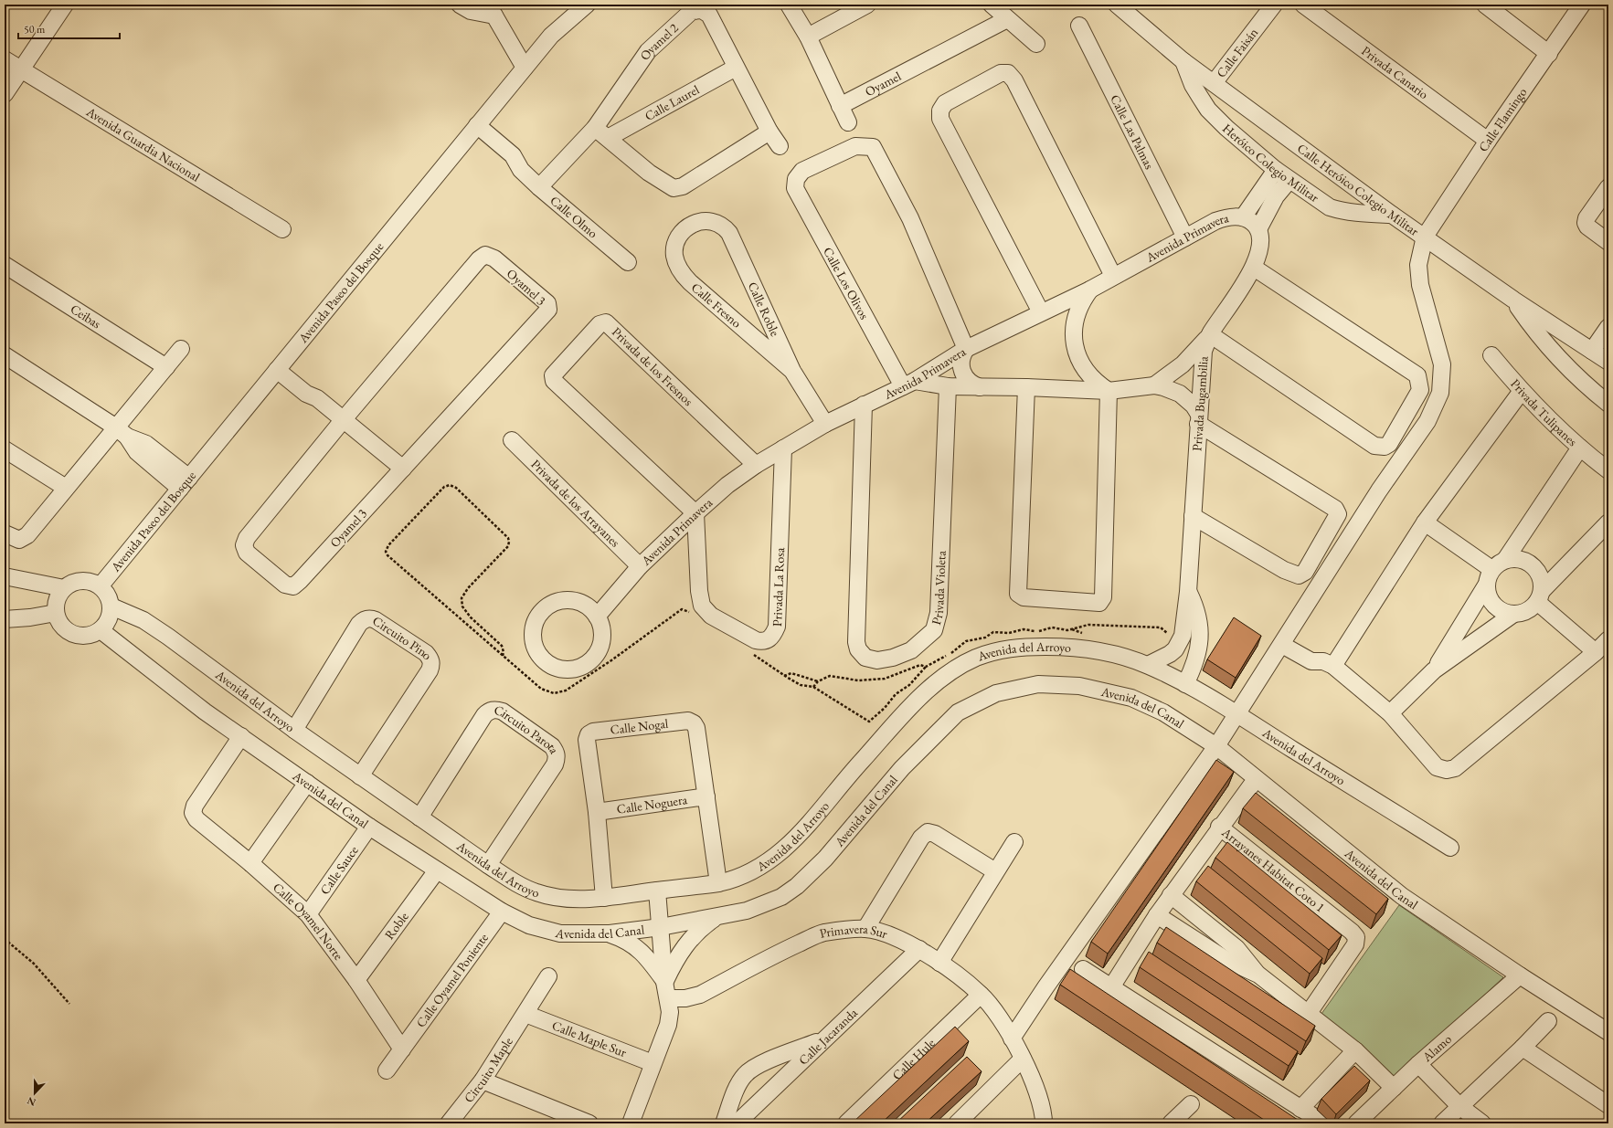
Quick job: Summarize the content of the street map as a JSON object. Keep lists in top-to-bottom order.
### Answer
{
  "streets": {
    "street": [
      "Oyamel 2",
      "Calle Faisán",
      "Privada Canario",
      "Oyamel",
      "Calle Laurel",
      "Calle Flamingo",
      "Calle Las Palmas",
      "Avenida Guardia Nacional",
      "Heróico Colegio Militar",
      "Calle Heróico Colegio Militar",
      "Calle Olmo",
      "Avenida Primavera",
      "Calle Los Olivos",
      "Oyamel 3",
      "Avenida Paseo del Bosque",
      "Calle Fresno",
      "Calle Roble",
      "Ceibas",
      "Privada de los Fresnos",
      "Privada Bugambilia",
      "Privada Tulipanes",
      "Privada de los Arrayanes",
      "Privada La Rosa",
      "Privada Violeta",
      "Circuito Pino",
      "Avenida del Arroyo",
      "Avenida del Canal",
      "Calle Nogal",
      "Circuito Parota",
      "Calle Noguera",
      "Calle Sauce",
      "Arrayanes Habitat Coto 1",
      "Calle Oyamel Norte",
      "Roble",
      "Primavera Sur",
      "Calle Oyamel Poniente",
      "Calle Jacaranda",
      "Calle Maple Sur",
      "Alamo",
      "Calle Hule",
      "Circuito Maple"
    ]
  },
  "crossings": [
    ["Oyamel 2", "Calle Laurel"],
    ["Oyamel 2", "Calle Olmo"],
    ["Calle Faisán", "Calle Heróico Colegio Militar"],
    ["Privada Canario", "Calle Flamingo"],
    ["Calle Flamingo", "Calle Heróico Colegio Militar"],
    ["Calle Flamingo", "Avenida del Arroyo"],
    ["Calle Flamingo", "Avenida del Canal"],
    ["Calle Flamingo", "Primavera Sur"],
    ["Calle Las Palmas", "Avenida Primavera"],
    ["Heróico Colegio Militar", "Calle Heróico Colegio Militar"],
    ["Heróico Colegio Militar", "Avenida Primavera"],
    ["Calle Olmo", "Avenida Paseo del Bosque"],
    ["Avenida Primavera", "Calle Los Olivos"],
    ["Avenida Primavera", "Calle Roble"],
    ["Avenida Primavera", "Privada de los Fresnos"],
    ["Avenida Primavera", "Privada de los Arrayanes"],
    ["Avenida Primavera", "Privada La Rosa"],
    ["Avenida Primavera", "Privada Violeta"],
    ["Avenida Paseo del Bosque", "Avenida del Arroyo"],
    ["Avenida Paseo del Bosque", "Avenida del Canal"],
    ["Calle Fresno", "Calle Roble"],
    ["Privada de los Fresnos", "Privada La Rosa"],
    ["Privada Bugambilia", "Avenida del Arroyo"],
    ["Circuito Pino", "Avenida del Arroyo"],
    ["Avenida del Arroyo", "Avenida del Canal"],
    ["Avenida del Arroyo", "Calle Nogal"],
    ["Avenida del Arroyo", "Circuito Parota"],
    ["Avenida del Canal", "Calle Sauce"],
    ["Avenida del Canal", "Calle Oyamel Norte"],
    ["Avenida del Canal", "Roble"],
    ["Avenida del Canal", "Calle Oyamel Poniente"],
    ["Avenida del Canal", "Alamo"],
    ["Calle Nogal", "Calle Noguera"],
    ["Calle Sauce", "Calle Oyamel Norte"],
    ["Calle Oyamel Norte", "Roble"],
    ["Calle Oyamel Norte", "Calle Oyamel Poniente"],
    ["Primavera Sur", "Calle Jacaranda"],
    ["Primavera Sur", "Calle Hule"],
    ["Calle Maple Sur", "Circuito Maple"]
  ],
  "scale_bar": "50 m",
  "north": "bottom"
}
